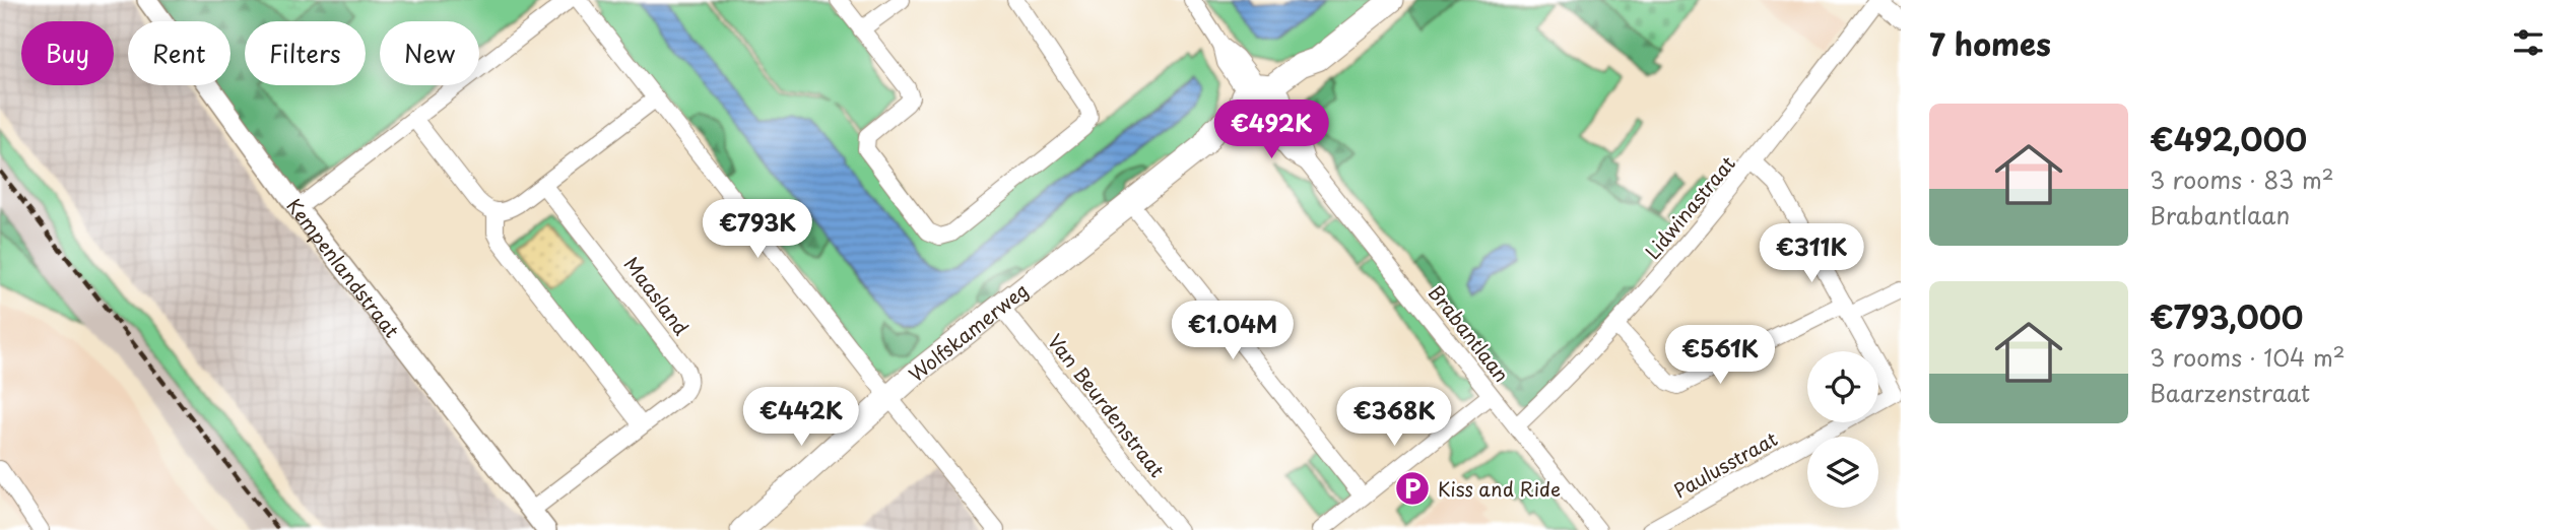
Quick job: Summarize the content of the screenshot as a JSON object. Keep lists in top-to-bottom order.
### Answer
{
  "streets": {
    "main road": ["Wolfskamerweg"],
    "street": [
      "Lidwinastraat",
      "Kempenlandstraat",
      "Maasland",
      "Brabantlaan",
      "Van Beurdenstraat",
      "Paulusstraat"
    ]
  },
  "crossings": [
    ["Lidwinastraat", "Brabantlaan"],
    ["Kempenlandstraat", "Maasland"],
    ["Wolfskamerweg", "Brabantlaan"],
    ["Wolfskamerweg", "Van Beurdenstraat"]
  ],
  "places": {
    "parking": ["Kiss and Ride"]
  },
  "page": {
    "heading": "7 homes",
    "chip": [
      "Buy",
      "Rent",
      "Filters",
      "New"
    ],
    "list": [
      {
        "name": "€492,000",
        "note": "3 rooms · 83 m² · Brabantlaan"
      },
      {
        "name": "€793,000",
        "note": "3 rooms · 104 m² · Baarzenstraat"
      }
    ],
    "price": [
      "€492K",
      "€793K",
      "€311K",
      "€1.04M",
      "€561K",
      "€442K",
      "€368K"
    ]
  }
}
